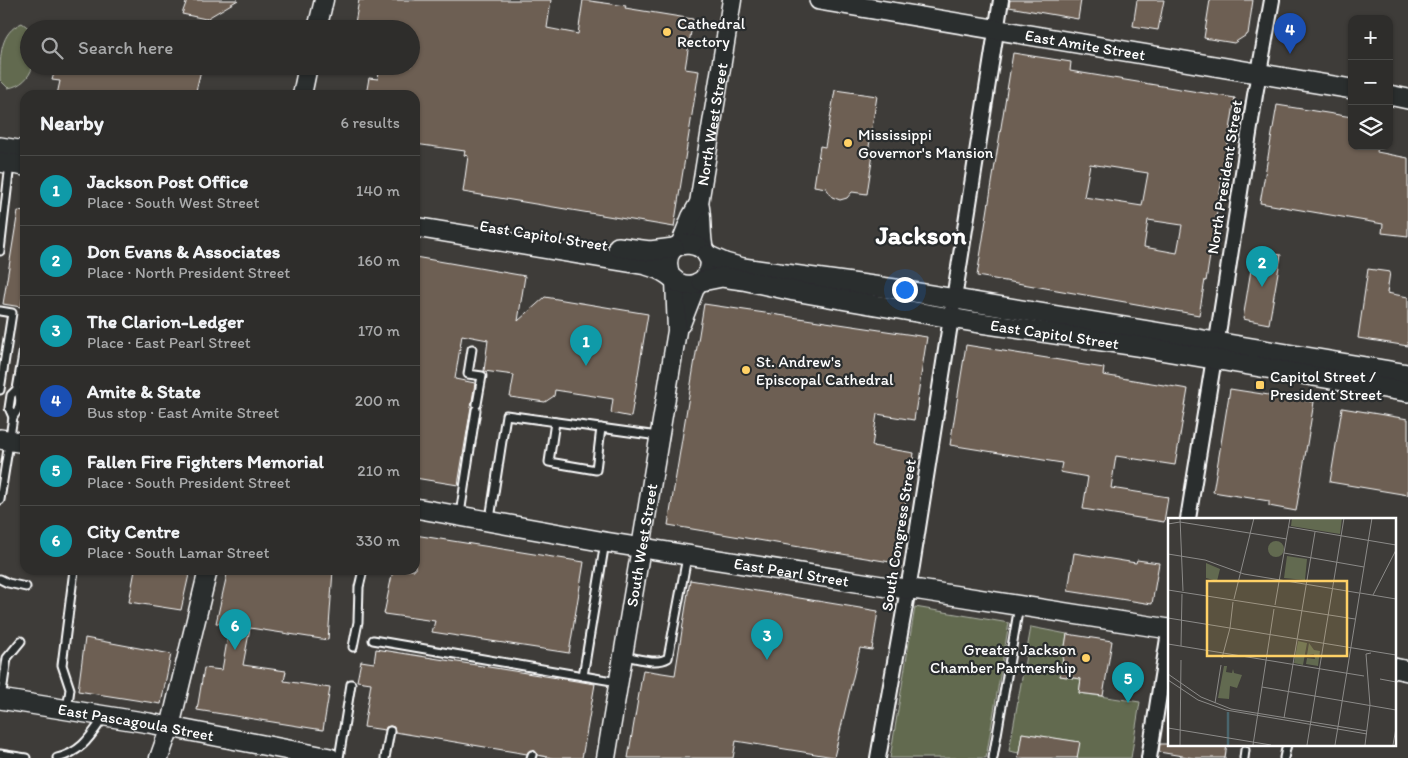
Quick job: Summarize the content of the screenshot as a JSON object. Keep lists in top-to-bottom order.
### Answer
{
  "streets": {
    "main road": [
      "East Amite Street",
      "East Capitol Street",
      "East Pearl Street",
      "East Pascagoula Street"
    ],
    "street": [
      "North West Street",
      "North President Street",
      "South Congress Street",
      "South West Street"
    ]
  },
  "crossings": [
    ["East Amite Street", "North President Street"],
    ["East Amite Street", "South Congress Street"],
    ["North West Street", "East Capitol Street"],
    ["North West Street", "South West Street"],
    ["North President Street", "East Capitol Street"],
    ["East Capitol Street", "South Congress Street"],
    ["East Capitol Street", "South West Street"],
    ["South Congress Street", "East Pearl Street"],
    ["South West Street", "East Pearl Street"]
  ],
  "districts": ["Jackson"],
  "places": {
    "other": [
      "Cathedral Rectory",
      "Mississippi Governor's Mansion",
      "St. Andrew's Episcopal Cathedral",
      "Greater Jackson Chamber Partnership"
    ],
    "transit": ["Capitol Street / President Street"]
  },
  "page": {
    "pins": [
      "4",
      "2",
      "1",
      "6",
      "3",
      "5"
    ],
    "map_buttons": ["+", "−"],
    "search": "Search here",
    "heading": ["Nearby", "6 results"],
    "list": [
      {
        "mark": "1",
        "name": "Jackson Post Office",
        "note": "Place · South West Street",
        "value": "140 m"
      },
      {
        "mark": "2",
        "name": "Don Evans & Associates",
        "note": "Place · North President Street",
        "value": "160 m"
      },
      {
        "mark": "3",
        "name": "The Clarion-Ledger",
        "note": "Place · East Pearl Street",
        "value": "170 m"
      },
      {
        "mark": "4",
        "name": "Amite & State",
        "note": "Bus stop · East Amite Street",
        "value": "200 m"
      },
      {
        "mark": "5",
        "name": "Fallen Fire Fighters Memorial",
        "note": "Place · South President Street",
        "value": "210 m"
      },
      {
        "mark": "6",
        "name": "City Centre",
        "note": "Place · South Lamar Street",
        "value": "330 m"
      }
    ]
  }
}
